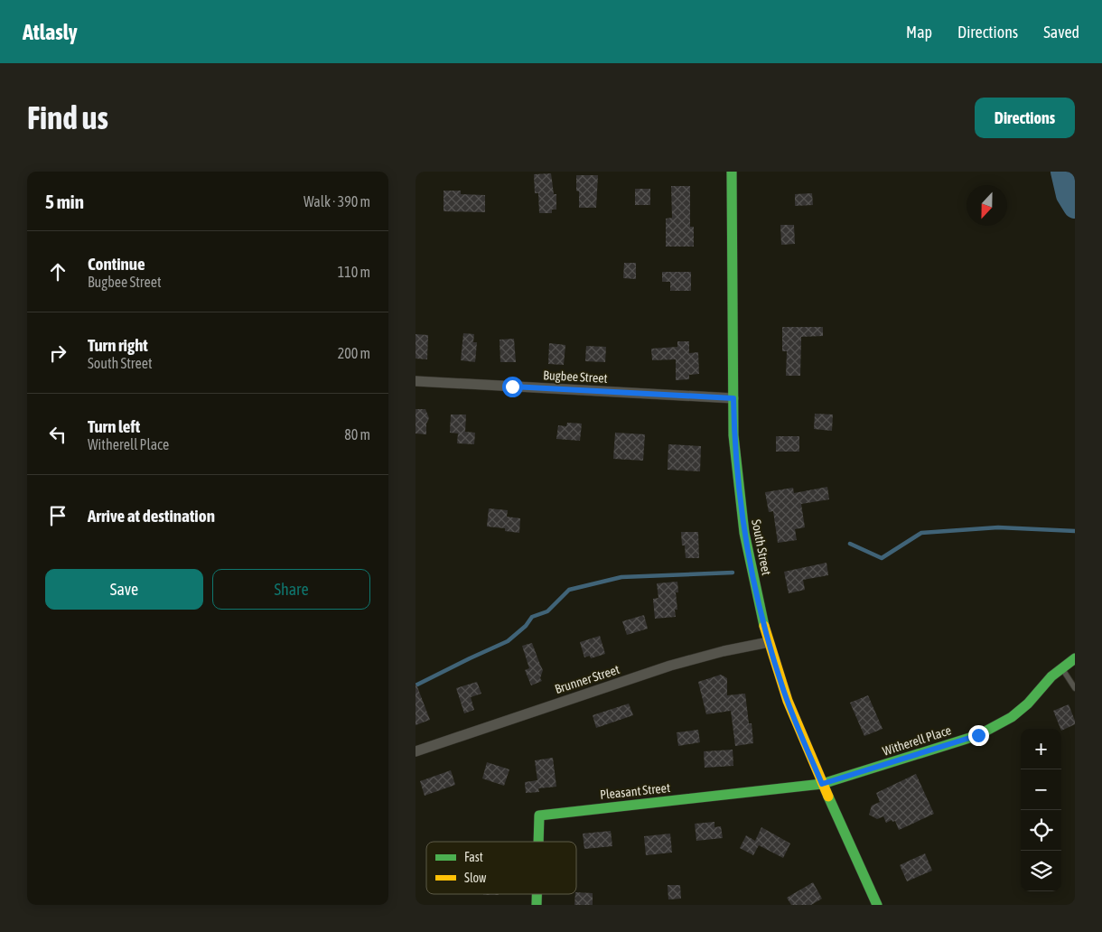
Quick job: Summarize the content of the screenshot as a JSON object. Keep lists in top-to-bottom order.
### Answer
{
  "streets": {
    "main road": ["South Street", "Witherell Place", "Pleasant Street"],
    "street": ["Bugbee Street", "Brunner Street"]
  },
  "crossings": [
    ["Bugbee Street", "South Street"],
    ["South Street", "Brunner Street"],
    ["South Street", "Witherell Place"],
    ["South Street", "Pleasant Street"],
    ["Witherell Place", "Pleasant Street"]
  ],
  "legend": ["Fast", "Slow"],
  "north": "bottom",
  "page": {
    "header": "Atlasly",
    "nav": ["Map", "Directions", "Saved"],
    "buttons": [
      "Directions",
      ["Save", "Share"]
    ],
    "title": "Find us",
    "heading": ["5 min", "Walk · 390 m"],
    "list": [
      ["Continue", "Bugbee Street", "110 m"],
      ["Turn right", "South Street", "200 m"],
      ["Turn left", "Witherell Place", "80 m"],
      "Arrive at destination"
    ],
    "map_buttons": ["+", "−"]
  }
}
